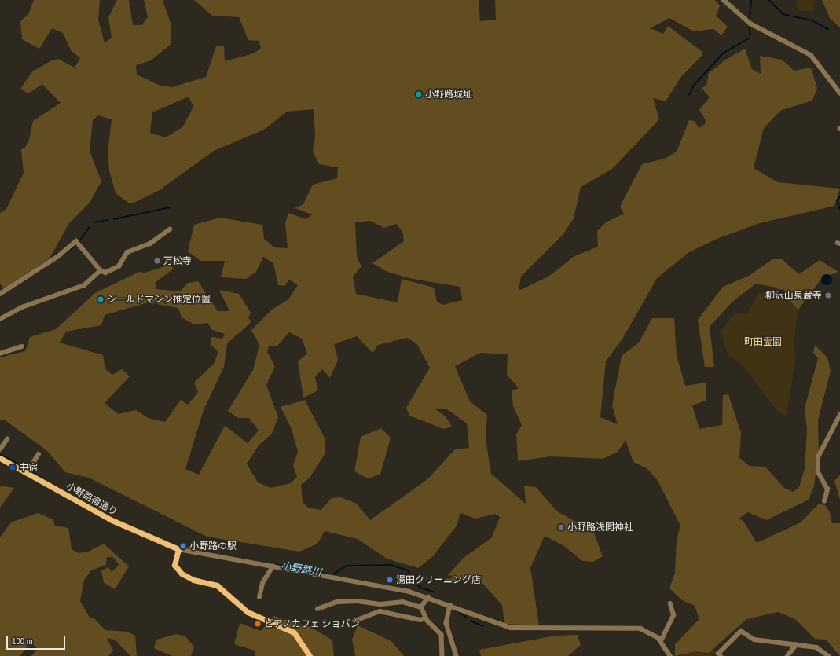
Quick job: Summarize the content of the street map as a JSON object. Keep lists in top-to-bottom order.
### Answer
{
  "streets": {
    "main road": ["小野路宿通り"]
  },
  "water": ["小野路川"],
  "parks": ["町田霊園"],
  "places": [
    "小野路城址",
    "万松寺",
    "柳沢山泉蔵寺",
    "シールドマシン推定位置",
    "中宿",
    "小野路浅間神社",
    "小野路の駅",
    "湯田クリーニング店",
    "ピアノカフェ ショパン"
  ],
  "scale_bar": "100 m"
}
